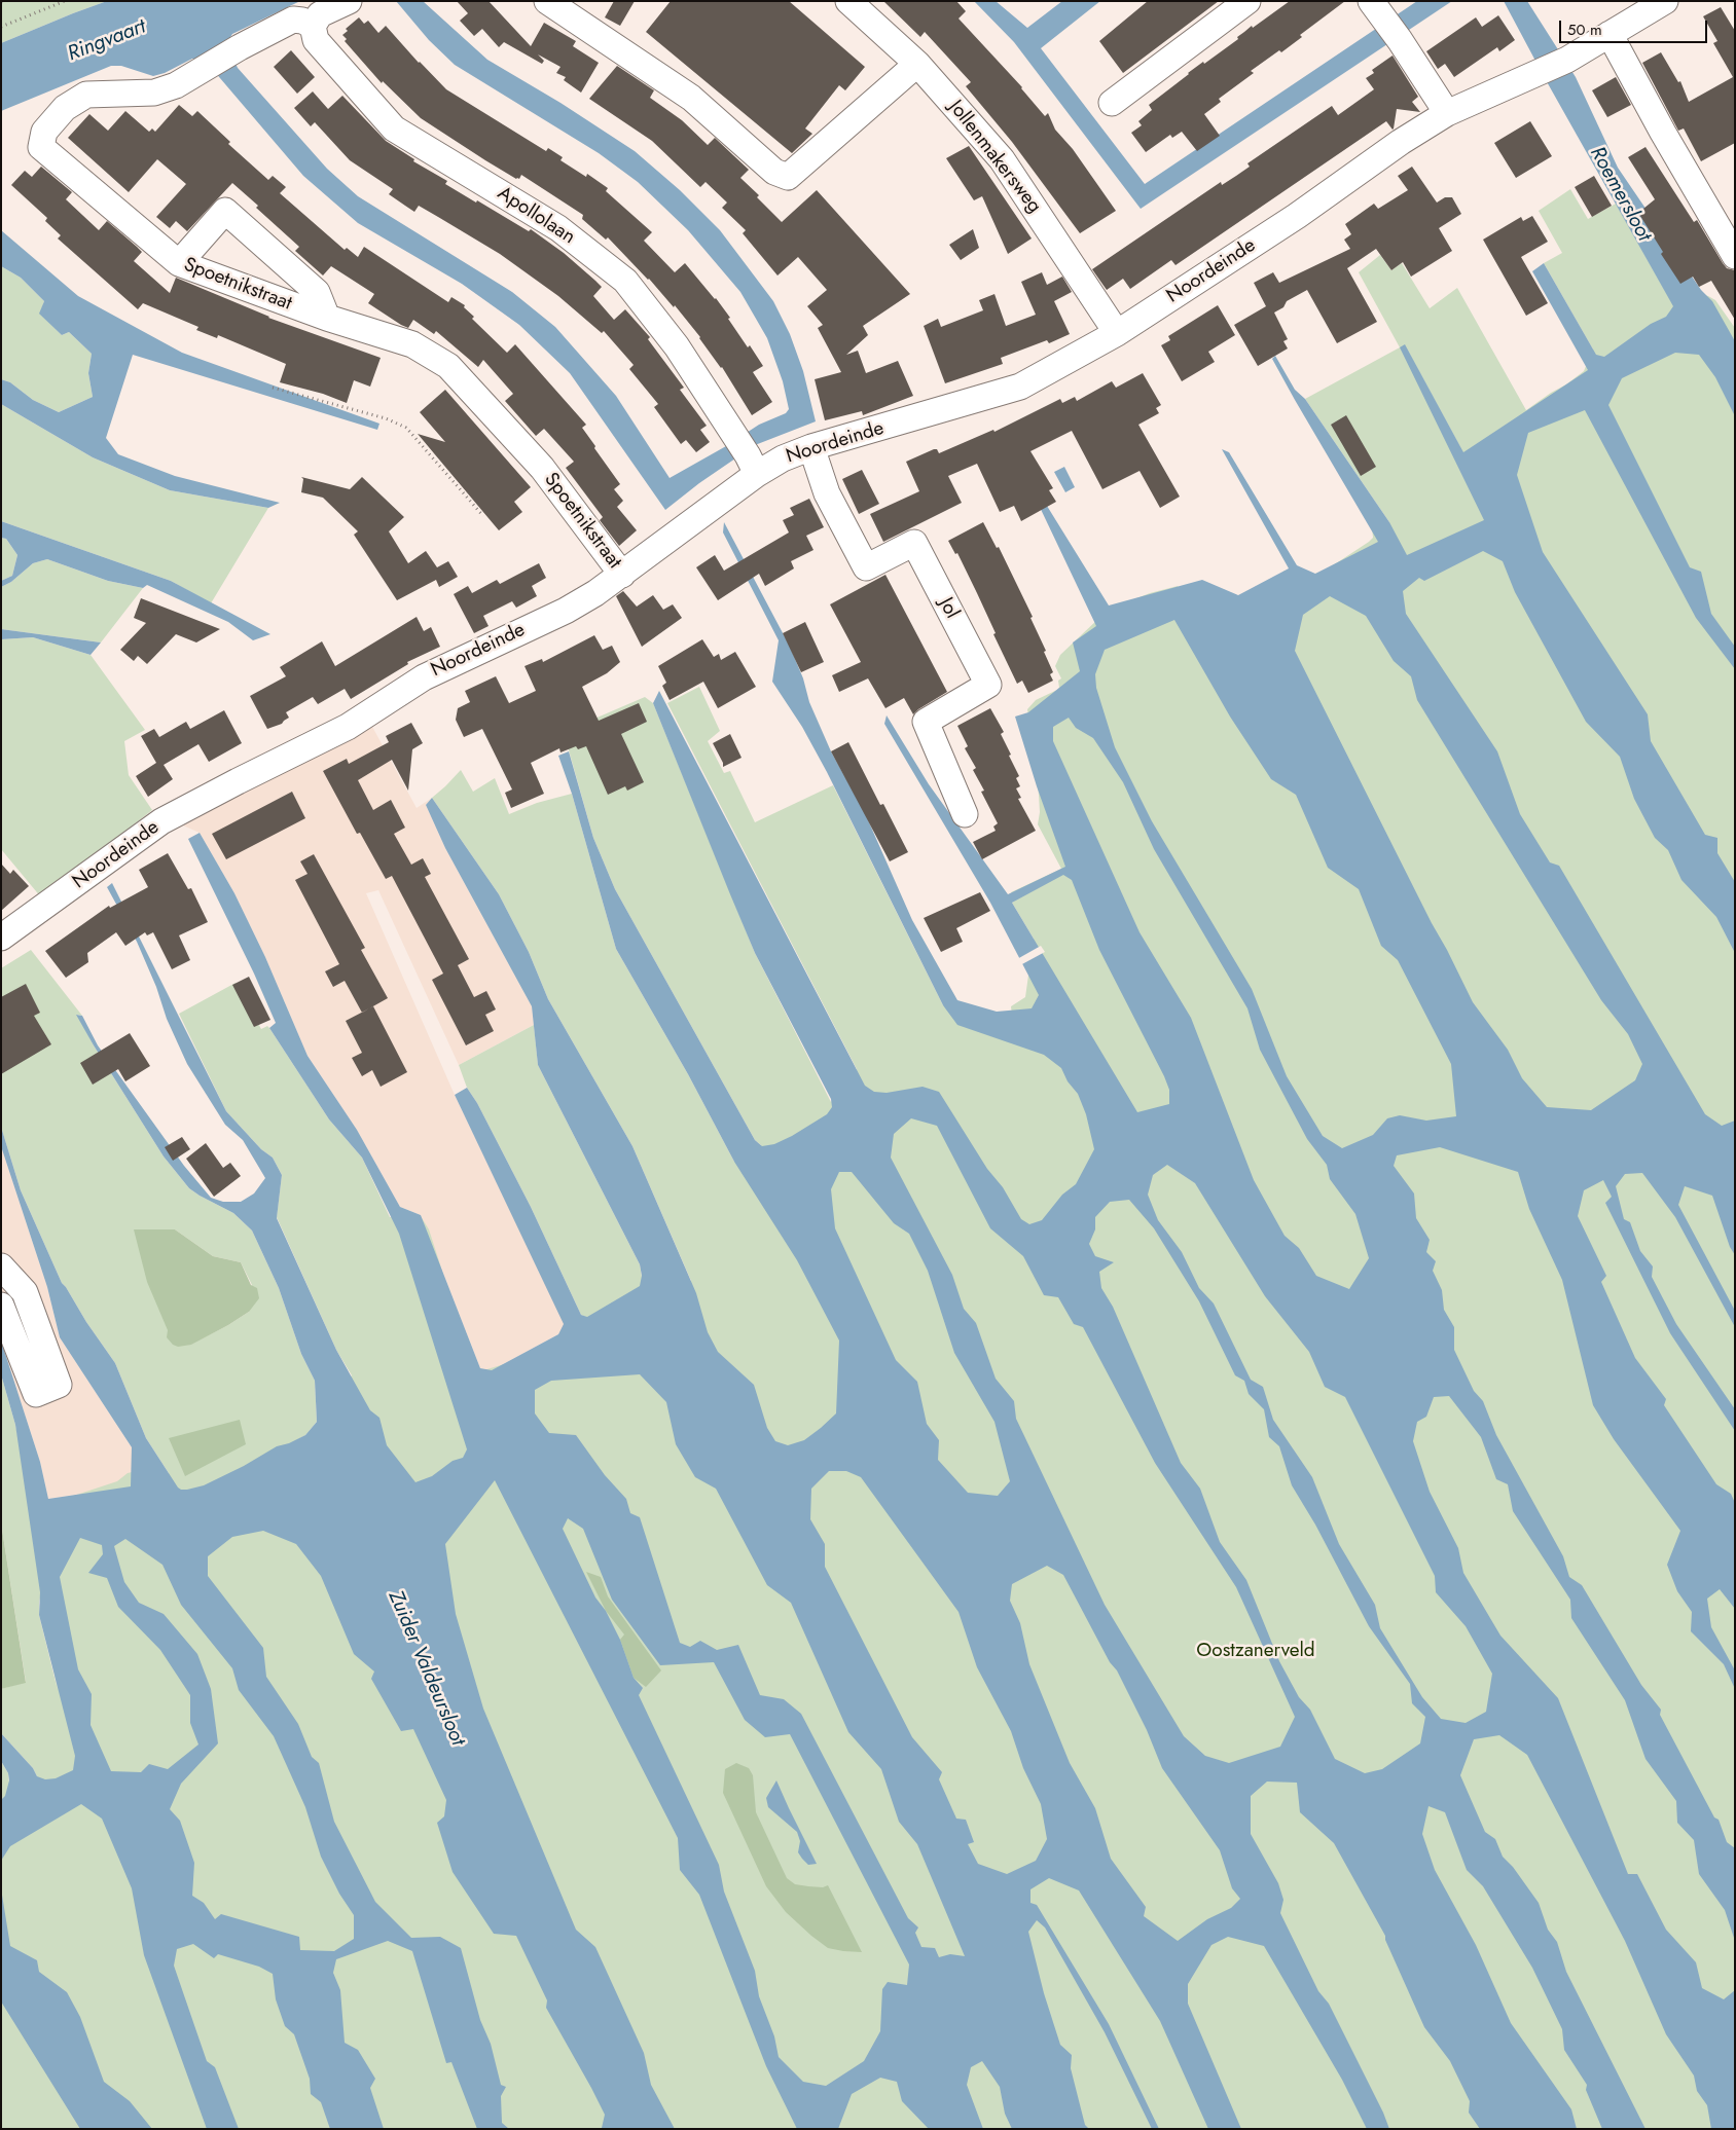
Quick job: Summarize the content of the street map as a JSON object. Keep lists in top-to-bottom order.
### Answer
{
  "streets": {
    "street": [
      "Jollenmakersweg",
      "Apollolaan",
      "Noordeinde",
      "Spoetnikstraat",
      "Jol"
    ]
  },
  "crossings": [
    ["Jollenmakersweg", "Noordeinde"],
    ["Apollolaan", "Noordeinde"],
    ["Apollolaan", "Spoetnikstraat"],
    ["Noordeinde", "Spoetnikstraat"],
    ["Noordeinde", "Jol"]
  ],
  "water": ["Ringvaart", "Roemersloot", "Zuider Valdeursloot"],
  "parks": ["Oostzanerveld"],
  "scale_bar": "50 m"
}
